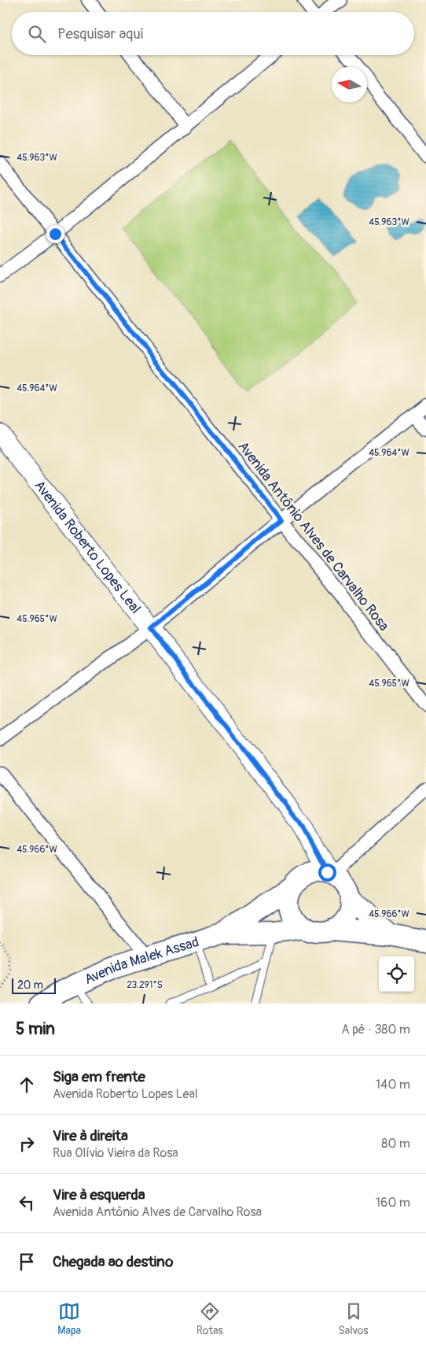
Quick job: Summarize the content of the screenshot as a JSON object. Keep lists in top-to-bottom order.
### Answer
{
  "streets": {
    "main road": ["Avenida Malek Assad"],
    "street": ["Avenida Antônio Alves de Carvalho Rosa", "Avenida Roberto Lopes Leal"]
  },
  "crossings": [
    ["Avenida Roberto Lopes Leal", "Avenida Malek Assad"]
  ],
  "scale_bar": "20 m",
  "north": "left",
  "page": {
    "search": "Pesquisar aqui",
    "scale": "20 m",
    "heading": ["5 min", "A pé · 380 m"],
    "list": [
      ["Siga em frente", "Avenida Roberto Lopes Leal", "140 m"],
      ["Vire à direita", "Rua Olívio Vieira da Rosa", "80 m"],
      ["Vire à esquerda", "Avenida Antônio Alves de Carvalho Rosa", "160 m"],
      "Chegada ao destino"
    ],
    "nav": ["Mapa", "Rotas", "Salvos"]
  },
  "coordinates": [
    "45.963°W",
    "45.964°W",
    "45.965°W",
    "45.966°W",
    "23.291°S"
  ]
}
